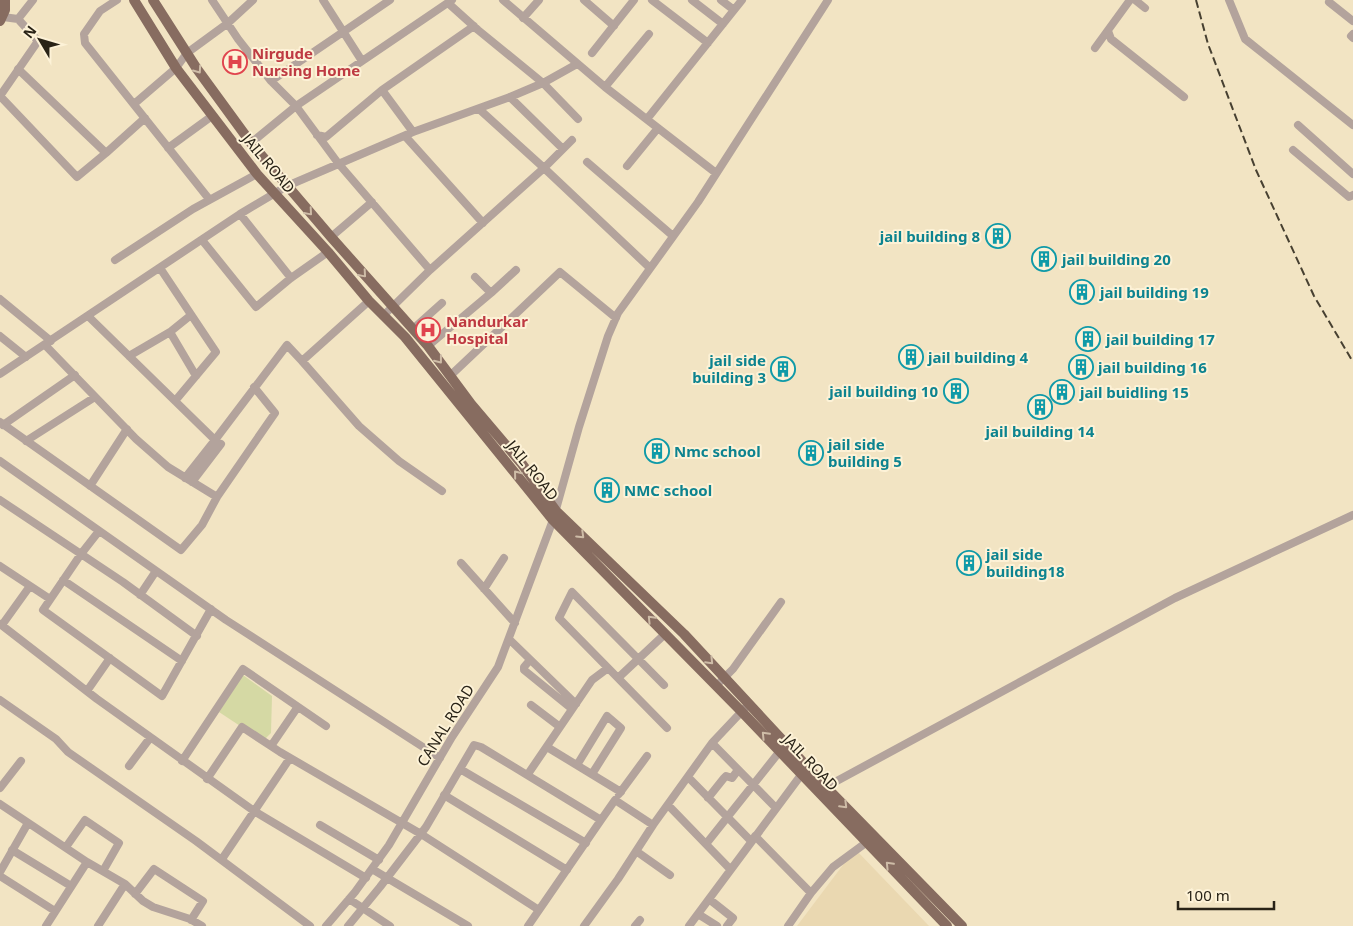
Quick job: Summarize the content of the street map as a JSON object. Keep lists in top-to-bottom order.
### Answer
{
  "streets": {
    "main road": ["JAIL ROAD"],
    "street": ["CANAL ROAD"]
  },
  "crossings": [
    ["JAIL ROAD", "CANAL ROAD"]
  ],
  "places": {
    "hospital": ["Nirgude Nursing Home", "Nandurkar Hospital"],
    "building": [
      "jail building 8",
      "jail building 20",
      "jail building 19",
      "jail building 17",
      "jail building 4",
      "jail building 16",
      "jail side building 3",
      "jail building 10",
      "jail buidling 15",
      "jail building 14",
      "Nmc school",
      "jail side building 5",
      "NMC school",
      "jail side building18"
    ]
  },
  "scale_bar": "100 m",
  "north": "top left"
}
